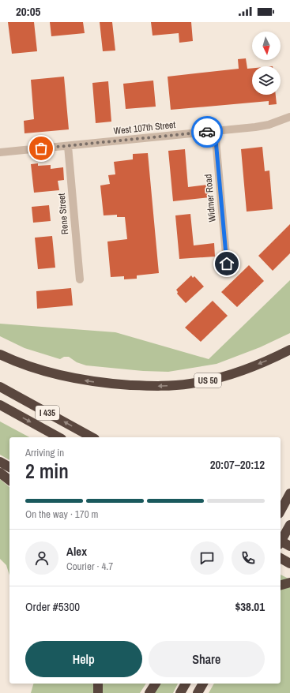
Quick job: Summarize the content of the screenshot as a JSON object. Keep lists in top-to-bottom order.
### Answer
{
  "streets": {
    "highway": ["US 50", "I 435"],
    "street": ["West 107th Street", "Widmer Road", "Rene Street"]
  },
  "crossings": [
    ["West 107th Street", "Widmer Road"],
    ["West 107th Street", "Rene Street"]
  ],
  "north": "bottom",
  "page": {
    "status": "20:05",
    "heading": ["2 min", "Arriving in", "20:07–20:12"],
    "panel": [
      "Alex",
      "Courier · 4.7",
      "Order #5300",
      "$38.01"
    ],
    "bar": "On the way · 170 m",
    "buttons": ["Help", "Share"]
  }
}
